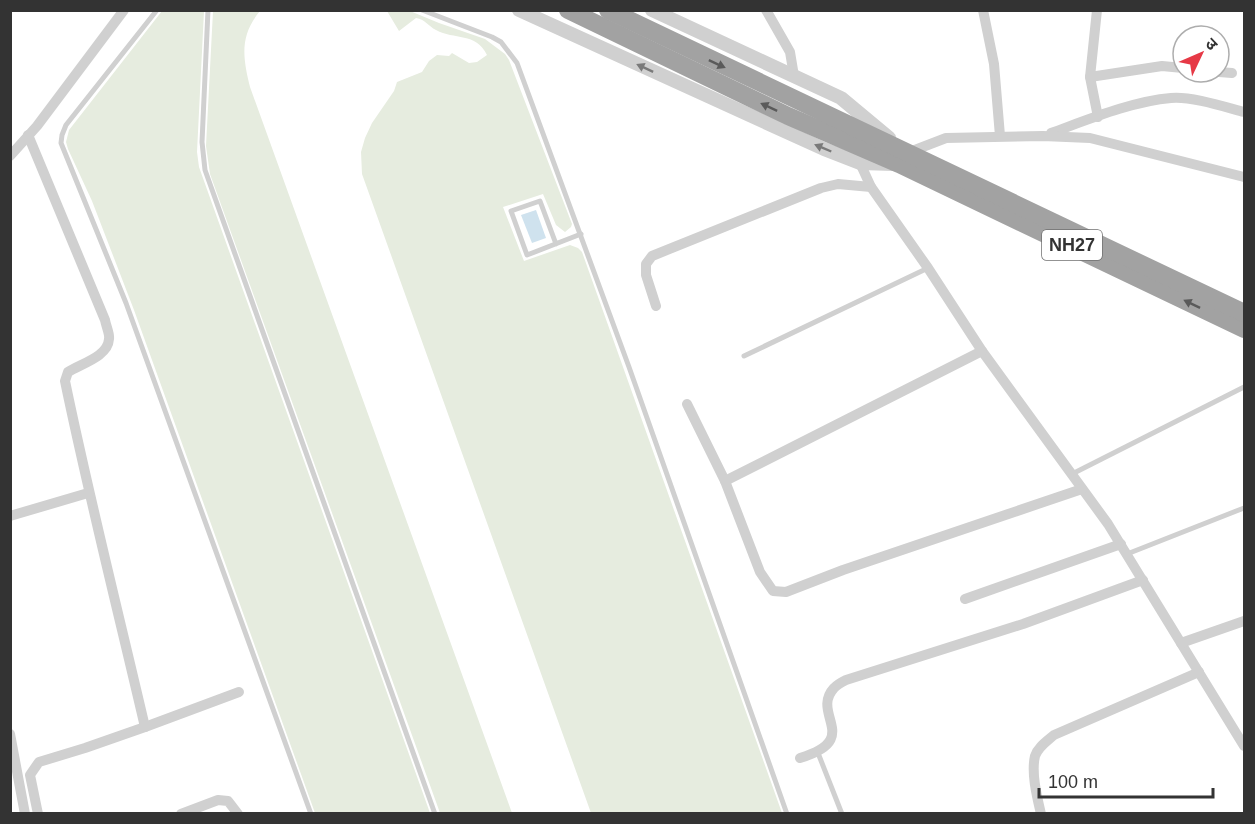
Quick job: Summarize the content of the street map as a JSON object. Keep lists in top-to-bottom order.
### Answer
{
  "streets": {
    "highway": ["NH27"]
  },
  "scale_bar": "100 m",
  "north": "top right"
}
